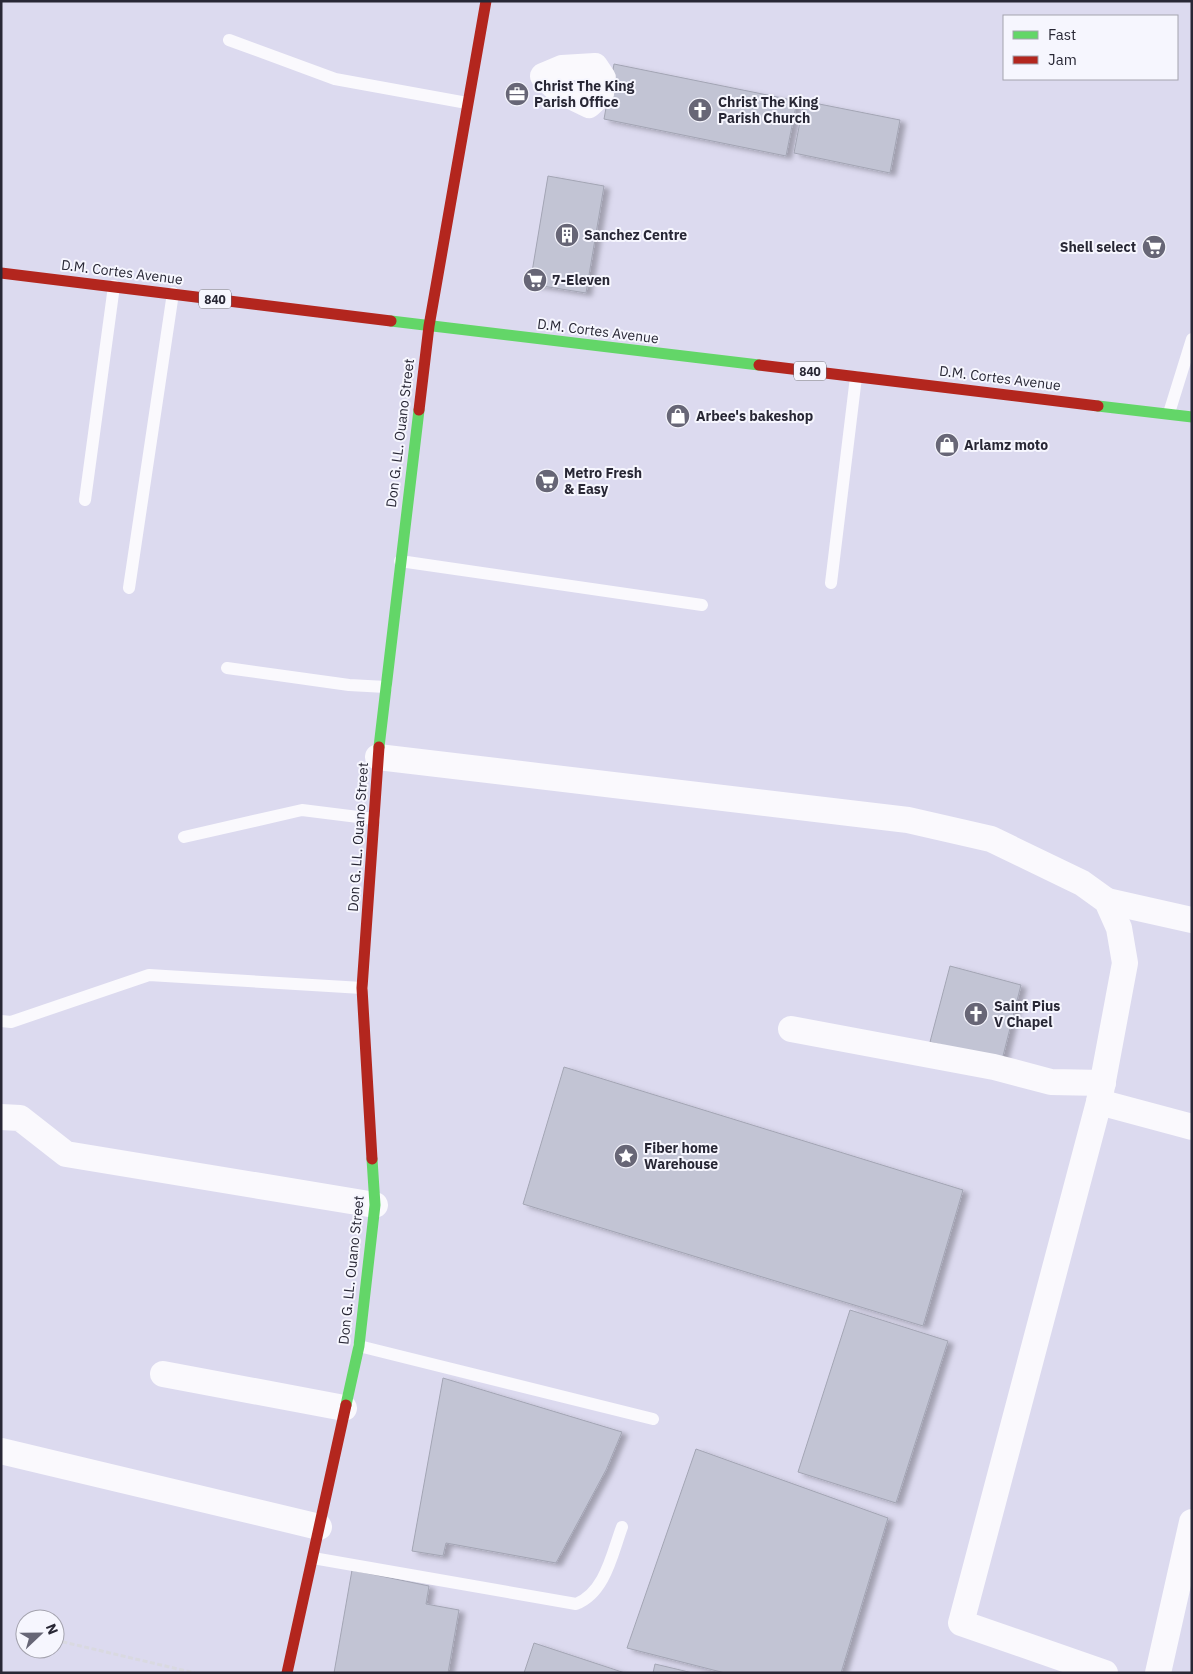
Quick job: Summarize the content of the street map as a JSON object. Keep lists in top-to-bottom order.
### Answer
{
  "streets": {
    "main road": ["D.M. Cortes Avenue", "840", "Don G. LL. Ouano Street"]
  },
  "crossings": [
    ["D.M. Cortes Avenue", "Don G. LL. Ouano Street"]
  ],
  "places": {
    "office": ["Christ The King Parish Office"],
    "church": ["Christ The King Parish Church", "Saint Pius V Chapel"],
    "building": ["Sanchez Centre"],
    "supermarket": ["Shell select", "7-Eleven", "Metro Fresh & Easy"],
    "shop": ["Arbee's bakeshop", "Arlamz moto"],
    "place": ["Fiber home Warehouse"]
  },
  "legend": ["Fast", "Jam"],
  "north": "right"
}
